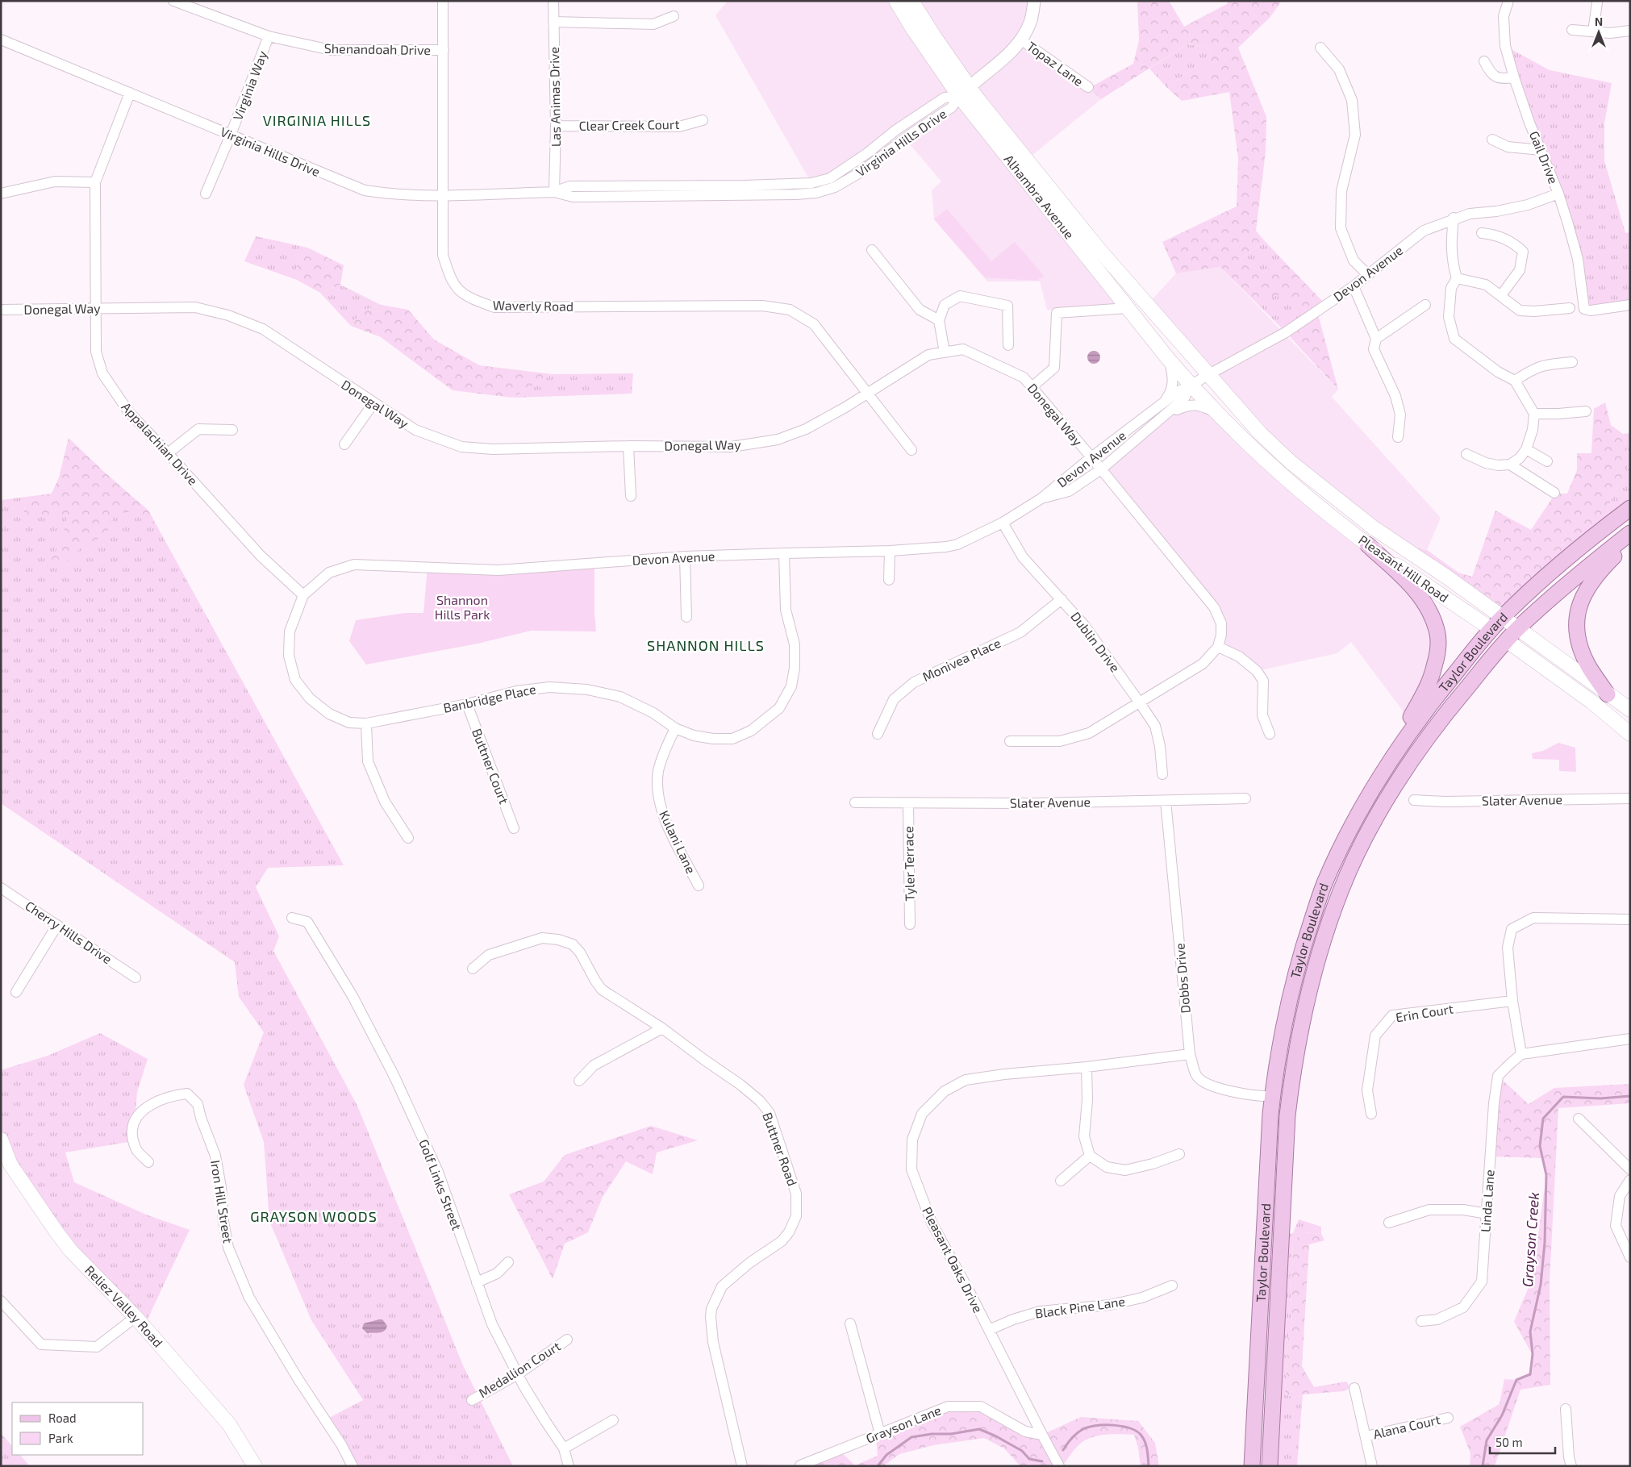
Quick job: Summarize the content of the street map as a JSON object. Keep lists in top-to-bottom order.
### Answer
{
  "streets": {
    "main road": [
      "Alhambra Avenue",
      "Pleasant Hill Road",
      "Taylor Boulevard",
      "Reliez Valley Road"
    ],
    "street": [
      "Shenandoah Drive",
      "Topaz Lane",
      "Virginia Way",
      "Las Animas Drive",
      "Clear Creek Court",
      "Virginia Hills Drive",
      "Gail Drive",
      "Devon Avenue",
      "Waverly Road",
      "Donegal Way",
      "Appalachian Drive",
      "Dublin Drive",
      "Monivea Place",
      "Banbridge Place",
      "Buttner Court",
      "Slater Avenue",
      "Kulani Lane",
      "Tyler Terrace",
      "Cherry Hills Drive",
      "Dobbs Drive",
      "Erin Court",
      "Buttner Road",
      "Golf Links Street",
      "Linda Lane",
      "Iron Hill Street",
      "Pleasant Oaks Drive",
      "Black Pine Lane",
      "Medallion Court",
      "Grayson Lane",
      "Alana Court"
    ]
  },
  "crossings": [
    ["Shenandoah Drive", "Virginia Way"],
    ["Shenandoah Drive", "Waverly Road"],
    ["Virginia Way", "Virginia Hills Drive"],
    ["Las Animas Drive", "Clear Creek Court"],
    ["Las Animas Drive", "Virginia Hills Drive"],
    ["Virginia Hills Drive", "Alhambra Avenue"],
    ["Virginia Hills Drive", "Waverly Road"],
    ["Virginia Hills Drive", "Appalachian Drive"],
    ["Gail Drive", "Devon Avenue"],
    ["Alhambra Avenue", "Devon Avenue"],
    ["Alhambra Avenue", "Pleasant Hill Road"],
    ["Devon Avenue", "Donegal Way"],
    ["Devon Avenue", "Appalachian Drive"],
    ["Devon Avenue", "Pleasant Hill Road"],
    ["Devon Avenue", "Dublin Drive"],
    ["Devon Avenue", "Banbridge Place"],
    ["Waverly Road", "Donegal Way"],
    ["Donegal Way", "Appalachian Drive"],
    ["Appalachian Drive", "Banbridge Place"],
    ["Pleasant Hill Road", "Taylor Boulevard"],
    ["Dublin Drive", "Monivea Place"],
    ["Taylor Boulevard", "Dobbs Drive"],
    ["Banbridge Place", "Buttner Court"],
    ["Banbridge Place", "Kulani Lane"],
    ["Slater Avenue", "Tyler Terrace"],
    ["Slater Avenue", "Dobbs Drive"],
    ["Dobbs Drive", "Pleasant Oaks Drive"],
    ["Golf Links Street", "Medallion Court"],
    ["Pleasant Oaks Drive", "Black Pine Lane"],
    ["Pleasant Oaks Drive", "Grayson Lane"]
  ],
  "districts": ["VIRGINIA HILLS", "SHANNON HILLS", "GRAYSON WOODS"],
  "water": ["Grayson Creek"],
  "parks": ["Shannon Hills Park"],
  "legend": ["Road", "Park"],
  "scale_bar": "50 m",
  "north": "top"
}
